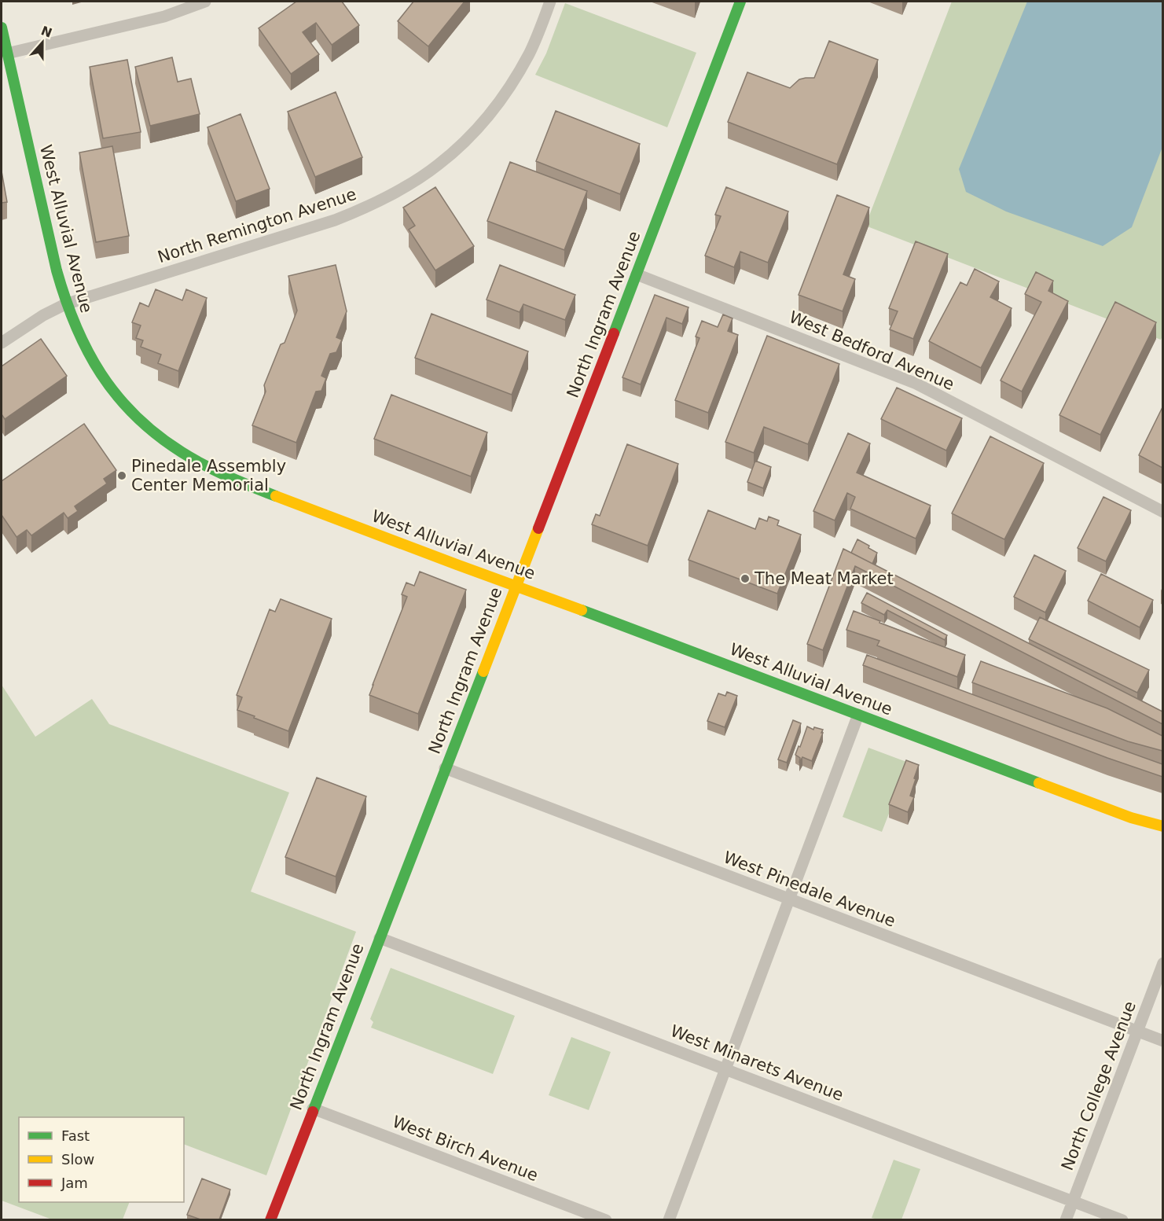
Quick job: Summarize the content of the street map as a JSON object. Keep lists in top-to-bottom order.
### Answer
{
  "streets": {
    "street": [
      "North Remington Avenue",
      "West Alluvial Avenue",
      "North Ingram Avenue",
      "West Bedford Avenue",
      "West Pinedale Avenue",
      "West Minarets Avenue",
      "North College Avenue",
      "West Birch Avenue"
    ]
  },
  "crossings": [
    ["North Remington Avenue", "West Alluvial Avenue"],
    ["West Alluvial Avenue", "North Ingram Avenue"],
    ["North Ingram Avenue", "West Bedford Avenue"],
    ["North Ingram Avenue", "West Pinedale Avenue"],
    ["North Ingram Avenue", "West Minarets Avenue"],
    ["North Ingram Avenue", "West Birch Avenue"],
    ["West Pinedale Avenue", "North College Avenue"],
    ["West Minarets Avenue", "North College Avenue"]
  ],
  "places": ["Pinedale Assembly Center Memorial", "The Meat Market"],
  "legend": ["Fast", "Slow", "Jam"],
  "north": "top"
}
